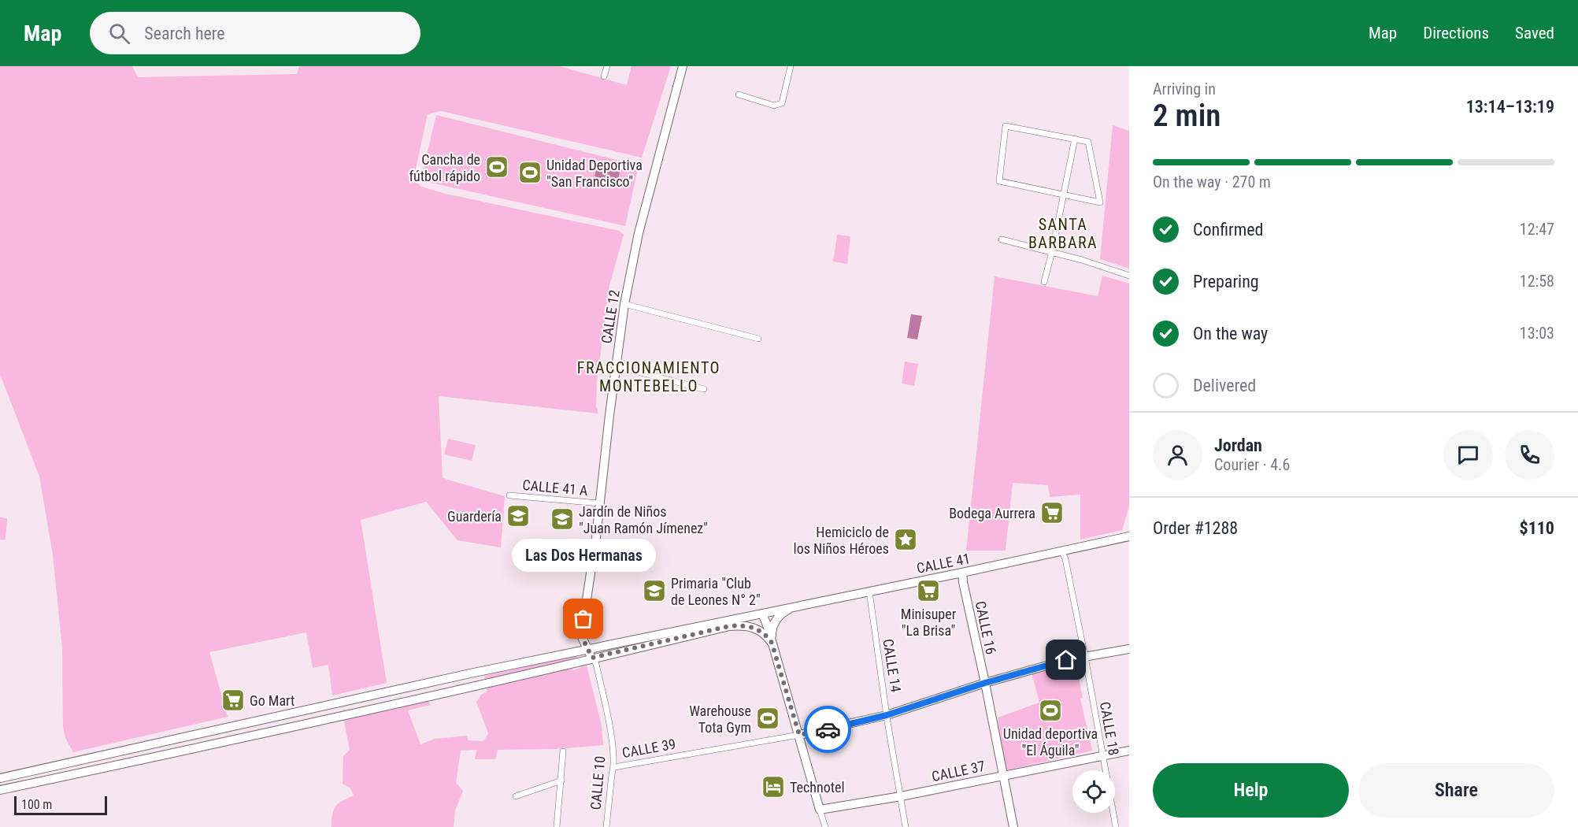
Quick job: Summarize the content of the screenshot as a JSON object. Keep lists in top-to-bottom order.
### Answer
{
  "streets": {
    "main road": [
      "CALLE 12",
      "CALLE 41",
      "CALLE 16",
      "CALLE 39",
      "CALLE 37"
    ],
    "street": [
      "CALLE 41 A",
      "CALLE 14",
      "CALLE 18",
      "CALLE 10"
    ]
  },
  "crossings": [
    ["CALLE 12", "CALLE 41 A"],
    ["CALLE 12", "CALLE 41"],
    ["CALLE 12", "CALLE 10"],
    ["CALLE 41", "CALLE 16"],
    ["CALLE 41", "CALLE 14"],
    ["CALLE 41", "CALLE 18"],
    ["CALLE 16", "CALLE 39"],
    ["CALLE 16", "CALLE 37"],
    ["CALLE 14", "CALLE 39"],
    ["CALLE 14", "CALLE 37"],
    ["CALLE 18", "CALLE 39"],
    ["CALLE 18", "CALLE 37"],
    ["CALLE 39", "CALLE 10"]
  ],
  "districts": ["SANTA BARBARA", "FRACCIONAMIENTO MONTEBELLO"],
  "places": {
    "sports": [
      "Cancha de fútbol rápido",
      "Unidad Deportiva \"San Francisco\"",
      "Unidad deportiva \"El Águila\"",
      "Warehouse Tota Gym"
    ],
    "supermarket": ["Bodega Aurrera", "Minisuper \"La Brisa\"", "Go Mart"],
    "school or university": ["Guardería", "Jardín de Niños \"Juan Ramón Jímenez\"", "Primaria \"Club de Leones N° 2\""],
    "place": ["Hemiciclo de los Niños Héroes"],
    "other": ["Las Dos Hermanas"],
    "hotel": ["Technotel"]
  },
  "scale_bar": "100 m",
  "page": {
    "header": "Map",
    "search": "Search here",
    "nav": ["Map", "Directions", "Saved"],
    "heading": ["2 min", "Arriving in", "13:14–13:19"],
    "panel": [
      "Jordan",
      "Courier · 4.6",
      "Order #1288",
      "$110"
    ],
    "bar": "On the way · 270 m",
    "list": [
      ["Confirmed", "12:47"],
      ["Preparing", "12:58"],
      ["On the way", "13:03"],
      "Delivered"
    ],
    "bubble": "Las Dos Hermanas",
    "buttons": ["Help", "Share"],
    "scale": "100 m"
  }
}
